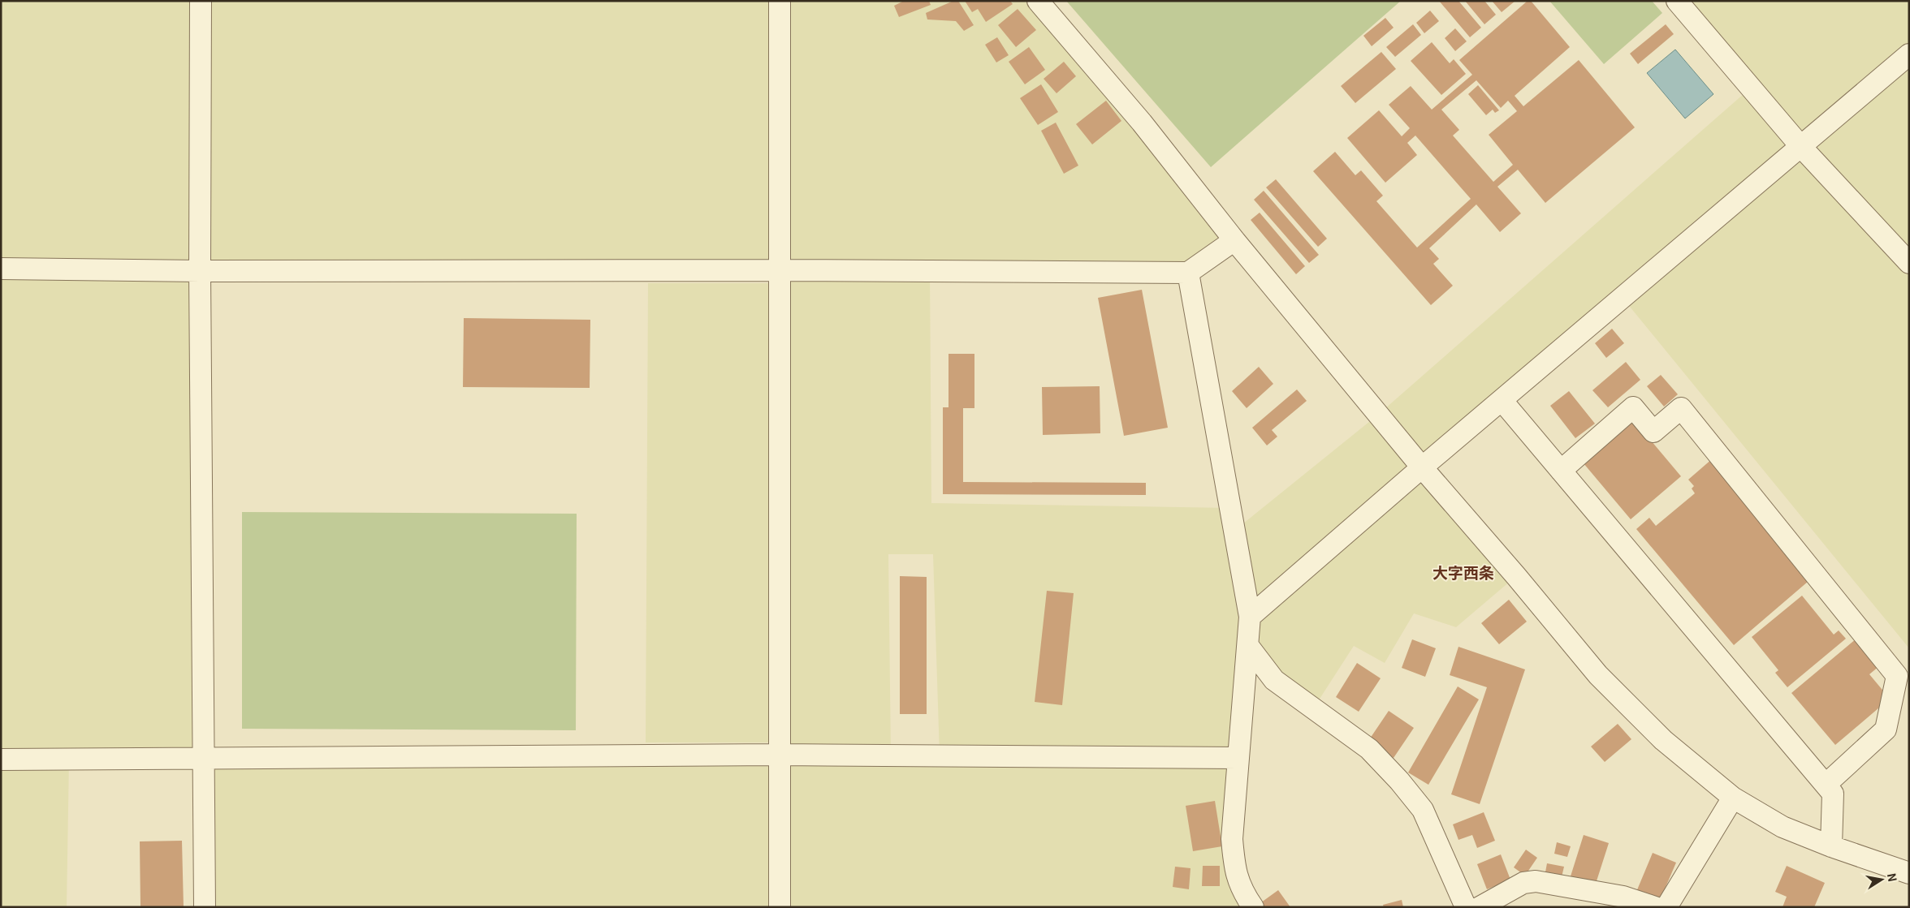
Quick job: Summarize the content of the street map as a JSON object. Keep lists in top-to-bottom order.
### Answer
{
  "districts": ["大字西条"],
  "north": "right"
}
